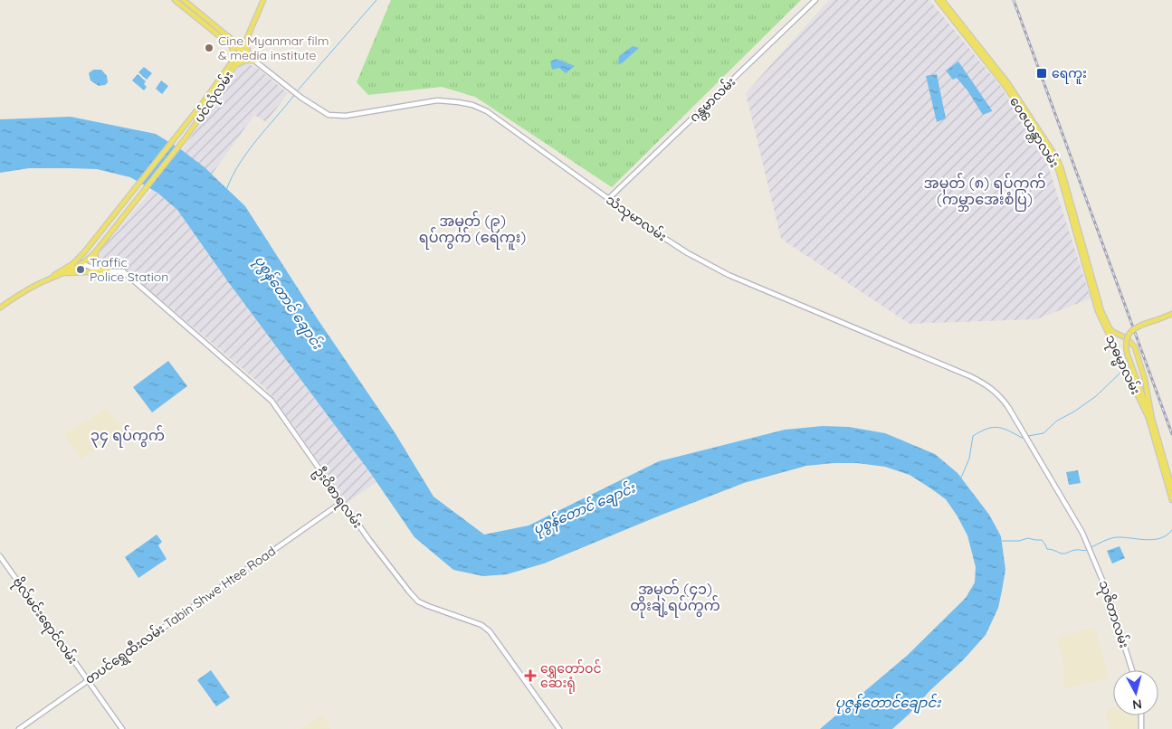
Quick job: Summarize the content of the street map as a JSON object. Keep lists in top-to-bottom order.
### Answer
{
  "streets": {
    "main road": [
      "ပင်လုံလမ်း",
      "ဂန္တမာလမ်း",
      "ဝေဇယန္တာလမ်း",
      "သံသုမာလမ်း",
      "သုဓမ္မာလမ်း",
      "ဦးဝိစာရလမ်း",
      "သုဇိတာလမ်း",
      "တပင်ရွှေထီးလမ်း Tabin Shwe Htee Road",
      "ဗိုလ်မင်းရောင်လမ်း"
    ]
  },
  "crossings": [
    ["ပင်လုံလမ်း", "သံသုမာလမ်း"],
    ["ဂန္တမာလမ်း", "သံသုမာလမ်း"],
    ["ဝေဇယန္တာလမ်း", "သုဓမ္မာလမ်း"],
    ["သံသုမာလမ်း", "သုဇိတာလမ်း"],
    ["ဦးဝိစာရလမ်း", "တပင်ရွှေထီးလမ်း Tabin Shwe Htee Road"],
    ["တပင်ရွှေထီးလမ်း Tabin Shwe Htee Road", "ဗိုလ်မင်းရောင်လမ်း"]
  ],
  "districts": [
    "အမှတ် (၈) ရပ်ကွက် (ကမ္ဘာအေးစံပြ)",
    "အမှတ် (၉) ရပ်ကွက် (ရေကူး)",
    "၃၄ ရပ်ကွက်",
    "အမှတ် (၄၁) တိုးချဲ့ရပ်ကွက်"
  ],
  "water": ["ပုစွန်တောင် ချောင်း", "ပုဇွန်တောင်ချောင်း"],
  "places": {
    "other": ["Cine Myanmar film & media institute", "Traffic Police Station"],
    "transit": ["ရေကူး"],
    "health": ["ရွှေတော်ဝင် ဆေးရုံ"]
  },
  "north": "bottom"
}
